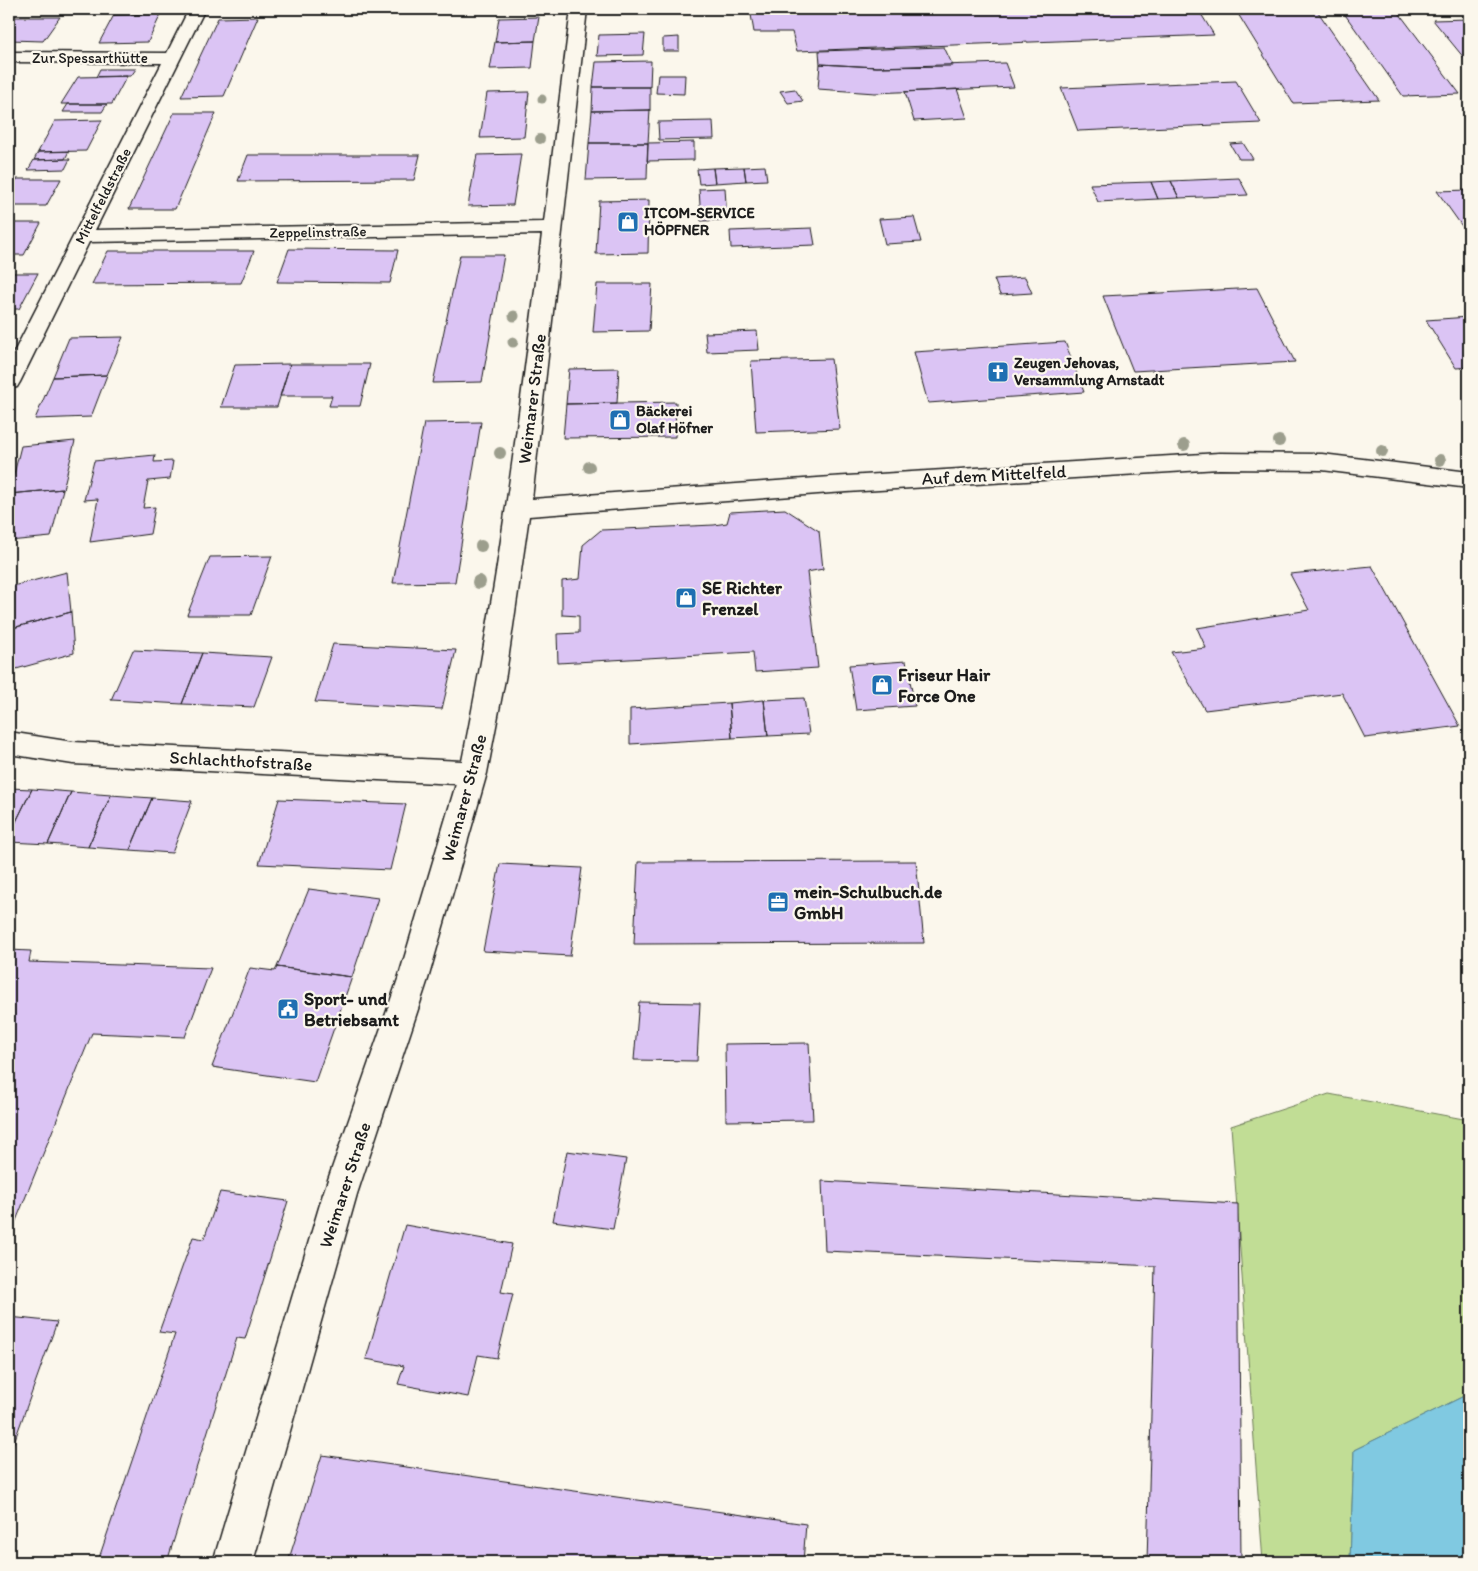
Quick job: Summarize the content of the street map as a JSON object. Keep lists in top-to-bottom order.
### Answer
{
  "streets": {
    "street": [
      "Zur Spessarthütte",
      "Mittelfeldstraße",
      "Zeppelinstraße",
      "Weimarer Straße",
      "Auf dem Mittelfeld",
      "Schlachthofstraße"
    ]
  },
  "crossings": [
    ["Zur Spessarthütte", "Mittelfeldstraße"],
    ["Mittelfeldstraße", "Zeppelinstraße"],
    ["Zeppelinstraße", "Weimarer Straße"],
    ["Weimarer Straße", "Auf dem Mittelfeld"],
    ["Weimarer Straße", "Schlachthofstraße"]
  ],
  "places": {
    "shop": [
      "ITCOM-SERVICE HÖPFNER",
      "Bäckerei Olaf Höfner",
      "SE Richter Frenzel",
      "Friseur Hair Force One"
    ],
    "church": ["Zeugen Jehovas, Versammlung Arnstadt"],
    "office": ["mein-Schulbuch.de GmbH"],
    "public building": ["Sport- und Betriebsamt"]
  }
}
